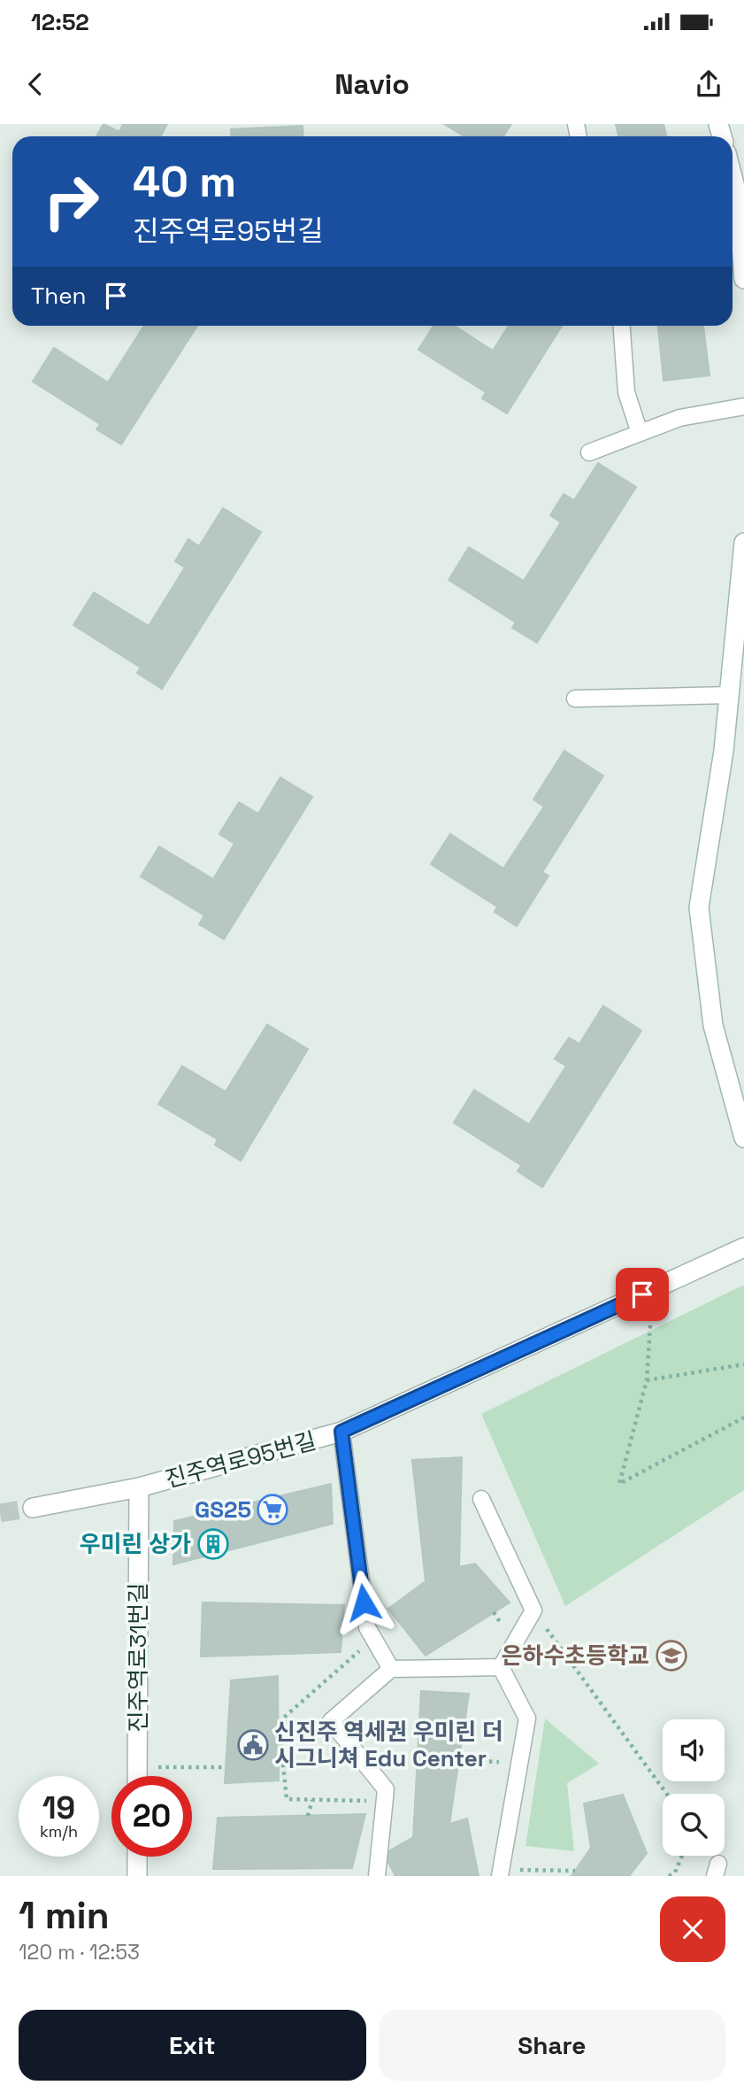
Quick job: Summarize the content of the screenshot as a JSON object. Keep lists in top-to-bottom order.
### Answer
{
  "streets": {
    "street": ["진주역로95번길", "진주역로31번길"]
  },
  "crossings": [
    ["진주역로95번길", "진주역로31번길"]
  ],
  "places": {
    "supermarket": ["GS25"],
    "building": ["우미린 상가"],
    "school or university": ["은하수초등학교"],
    "public building": ["신진주 역세권 우미린 더 시그니쳐 Edu Center"]
  },
  "page": {
    "status": "12:52",
    "header": "Navio",
    "turn": ["40 m", "진주역로95번길"],
    "then": "Then",
    "speed": "19 km/h",
    "limit": "20",
    "heading": ["1 min", "120 m · 12:53"],
    "buttons": ["Exit", "Share"]
  }
}
